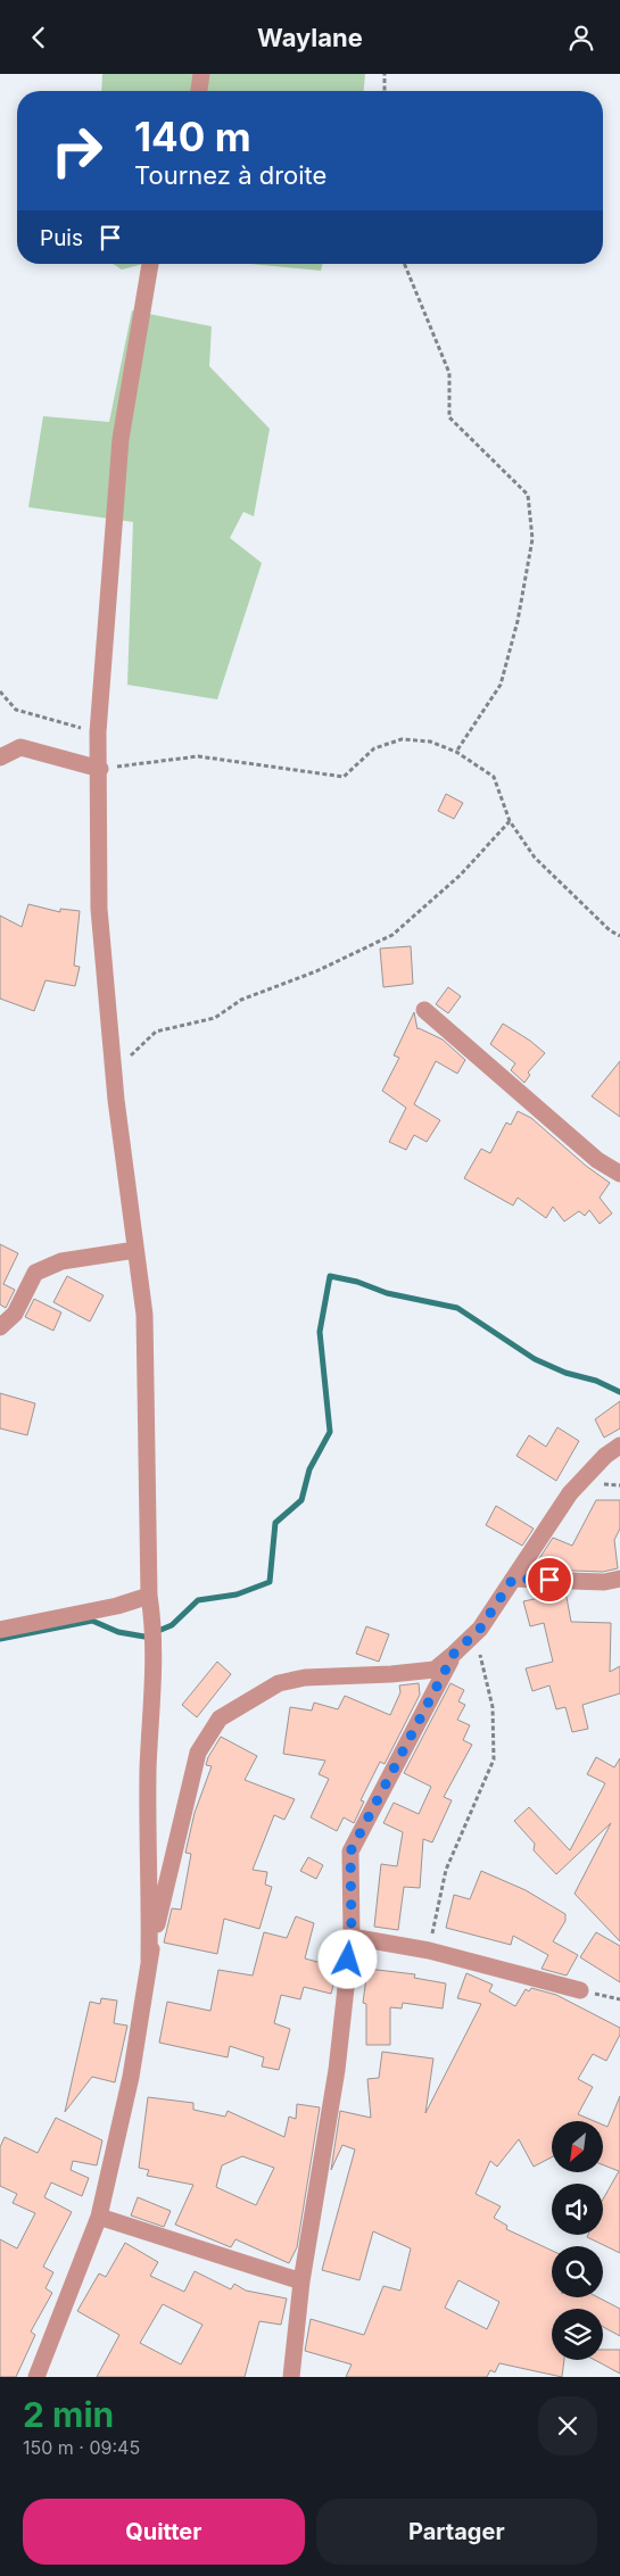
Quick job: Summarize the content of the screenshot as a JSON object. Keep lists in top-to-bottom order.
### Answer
{
  "north": "bottom left",
  "page": {
    "header": "Waylane",
    "turn": ["140 m", "Tournez à droite"],
    "then": "Puis",
    "heading": ["2 min", "150 m · 09:45"],
    "buttons": ["Quitter", "Partager"]
  }
}
